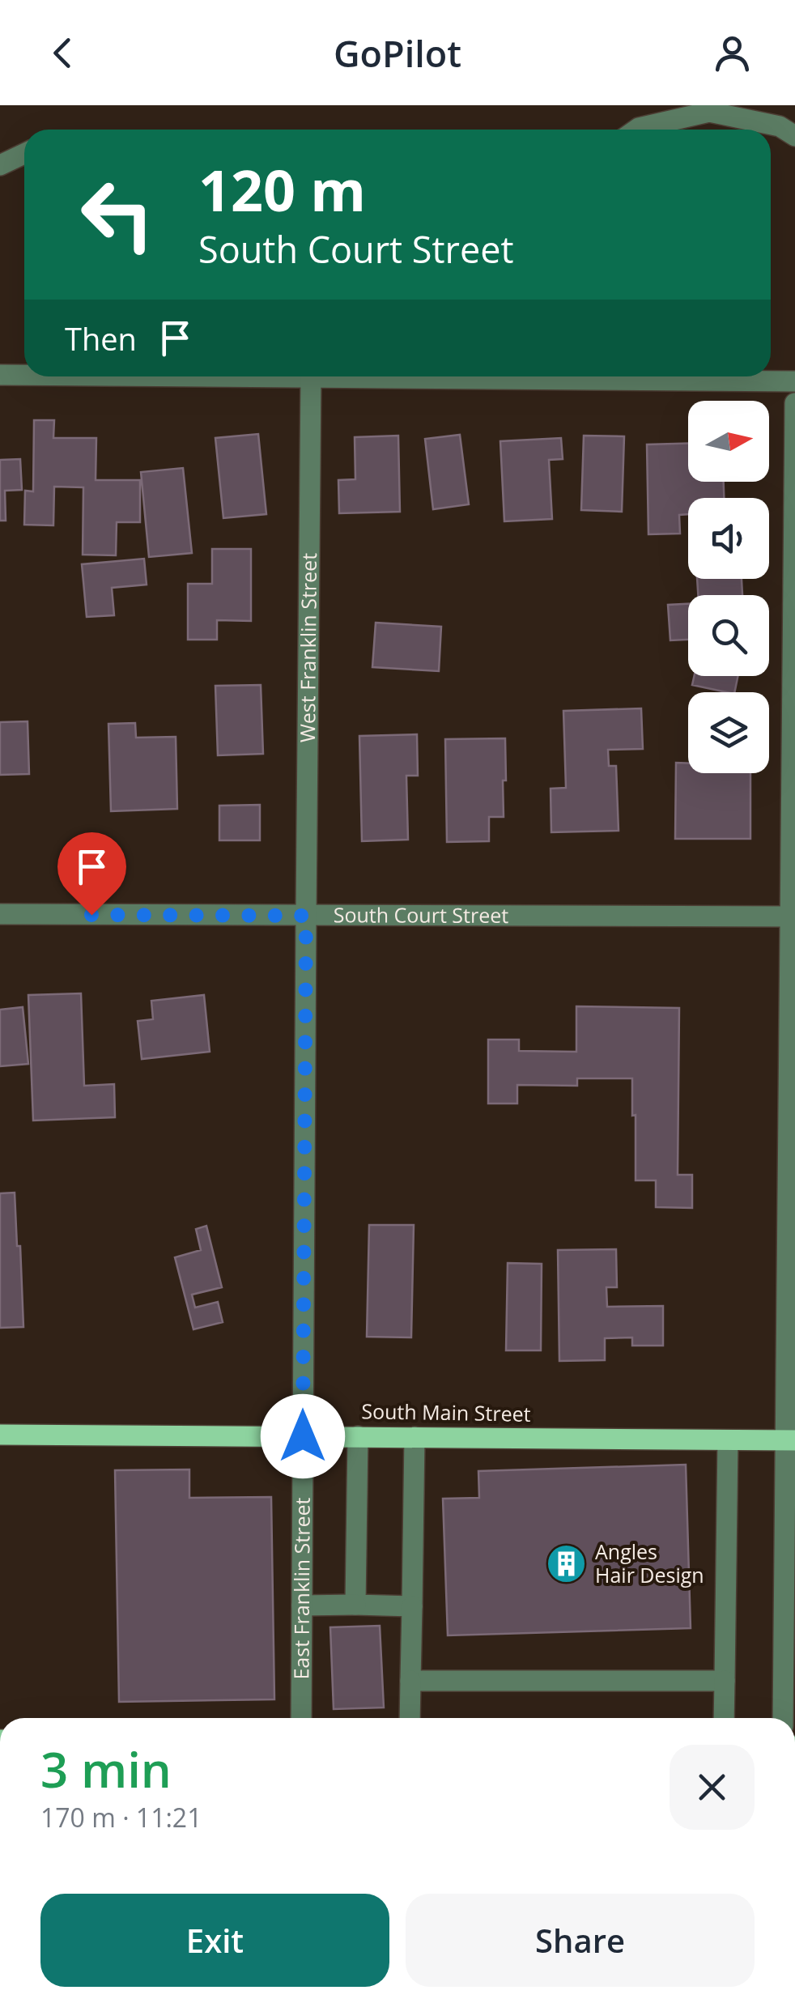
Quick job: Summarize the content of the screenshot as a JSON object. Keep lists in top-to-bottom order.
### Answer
{
  "streets": {
    "main road": ["South Main Street"],
    "street": ["West Franklin Street", "South Court Street", "East Franklin Street"]
  },
  "crossings": [
    ["West Franklin Street", "South Court Street"],
    ["West Franklin Street", "East Franklin Street"],
    ["South Court Street", "East Franklin Street"],
    ["South Main Street", "East Franklin Street"]
  ],
  "places": {
    "building": ["Angles Hair Design"]
  },
  "north": "right",
  "page": {
    "header": "GoPilot",
    "turn": ["120 m", "South Court Street"],
    "then": "Then",
    "heading": ["3 min", "170 m · 11:21"],
    "buttons": ["Exit", "Share"]
  }
}
